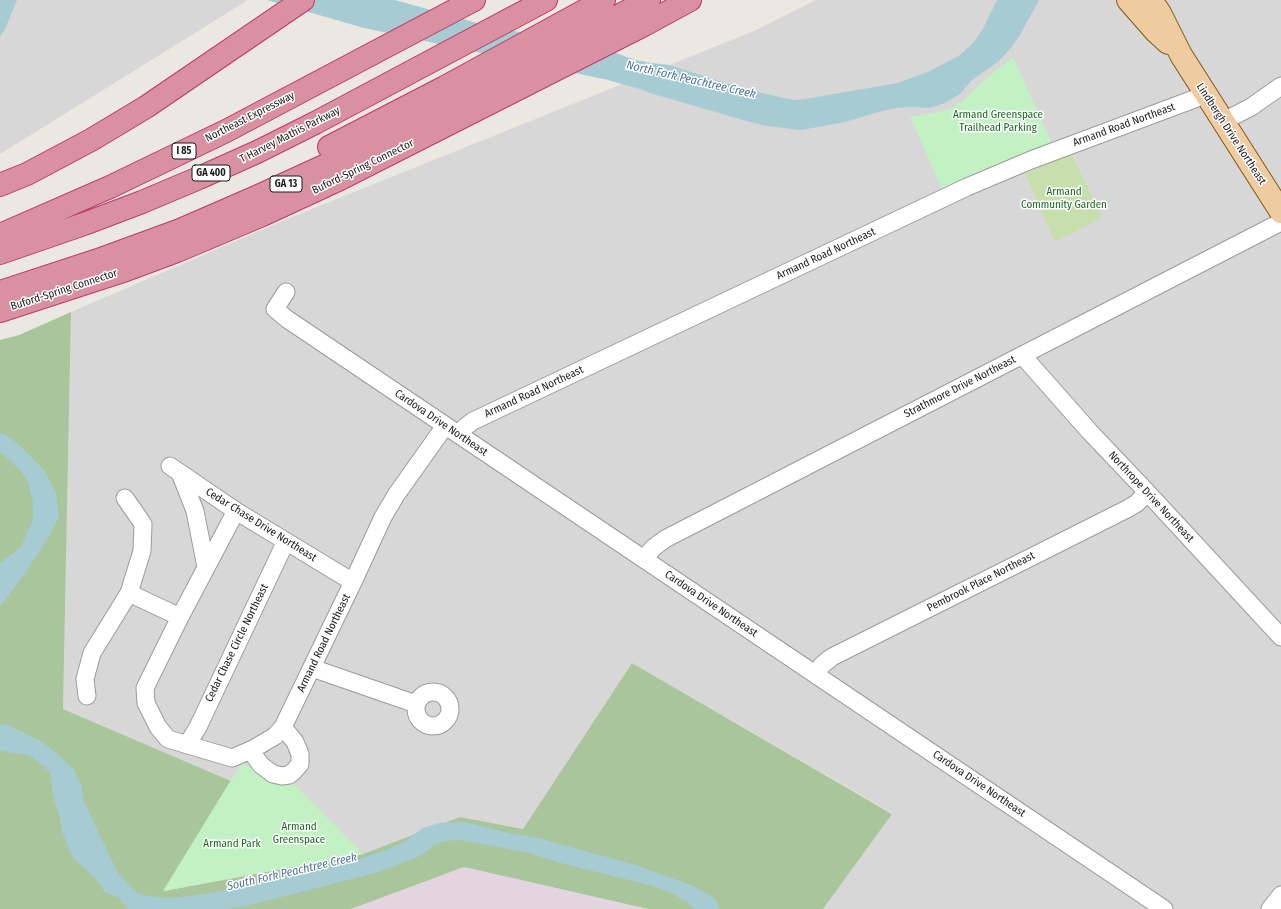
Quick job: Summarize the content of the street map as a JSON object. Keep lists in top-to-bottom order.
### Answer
{
  "streets": {
    "highway": [
      "Northeast Expressway",
      "T Harvey Mathis Parkway",
      "I 85",
      "Buford-Spring Connector",
      "GA 400",
      "GA 13"
    ],
    "main road": ["Lindbergh Drive Northeast"],
    "street": [
      "Armand Road Northeast",
      "Strathmore Drive Northeast",
      "Cardova Drive Northeast",
      "Northrope Drive Northeast",
      "Cedar Chase Drive Northeast",
      "Pembrook Place Northeast",
      "Cedar Chase Circle Northeast"
    ]
  },
  "crossings": [
    ["Armand Road Northeast", "Lindbergh Drive Northeast"],
    ["Armand Road Northeast", "Cardova Drive Northeast"],
    ["Armand Road Northeast", "Cedar Chase Drive Northeast"],
    ["Strathmore Drive Northeast", "Cardova Drive Northeast"],
    ["Strathmore Drive Northeast", "Northrope Drive Northeast"],
    ["Cardova Drive Northeast", "Pembrook Place Northeast"],
    ["Northrope Drive Northeast", "Pembrook Place Northeast"],
    ["Cedar Chase Drive Northeast", "Cedar Chase Circle Northeast"]
  ],
  "water": ["North Fork Peachtree Creek", "South Fork Peachtree Creek"],
  "parks": [
    "Armand Greenspace Trailhead Parking",
    "Armand Community Garden",
    "Armand Greenspace",
    "Armand Park"
  ]
}
